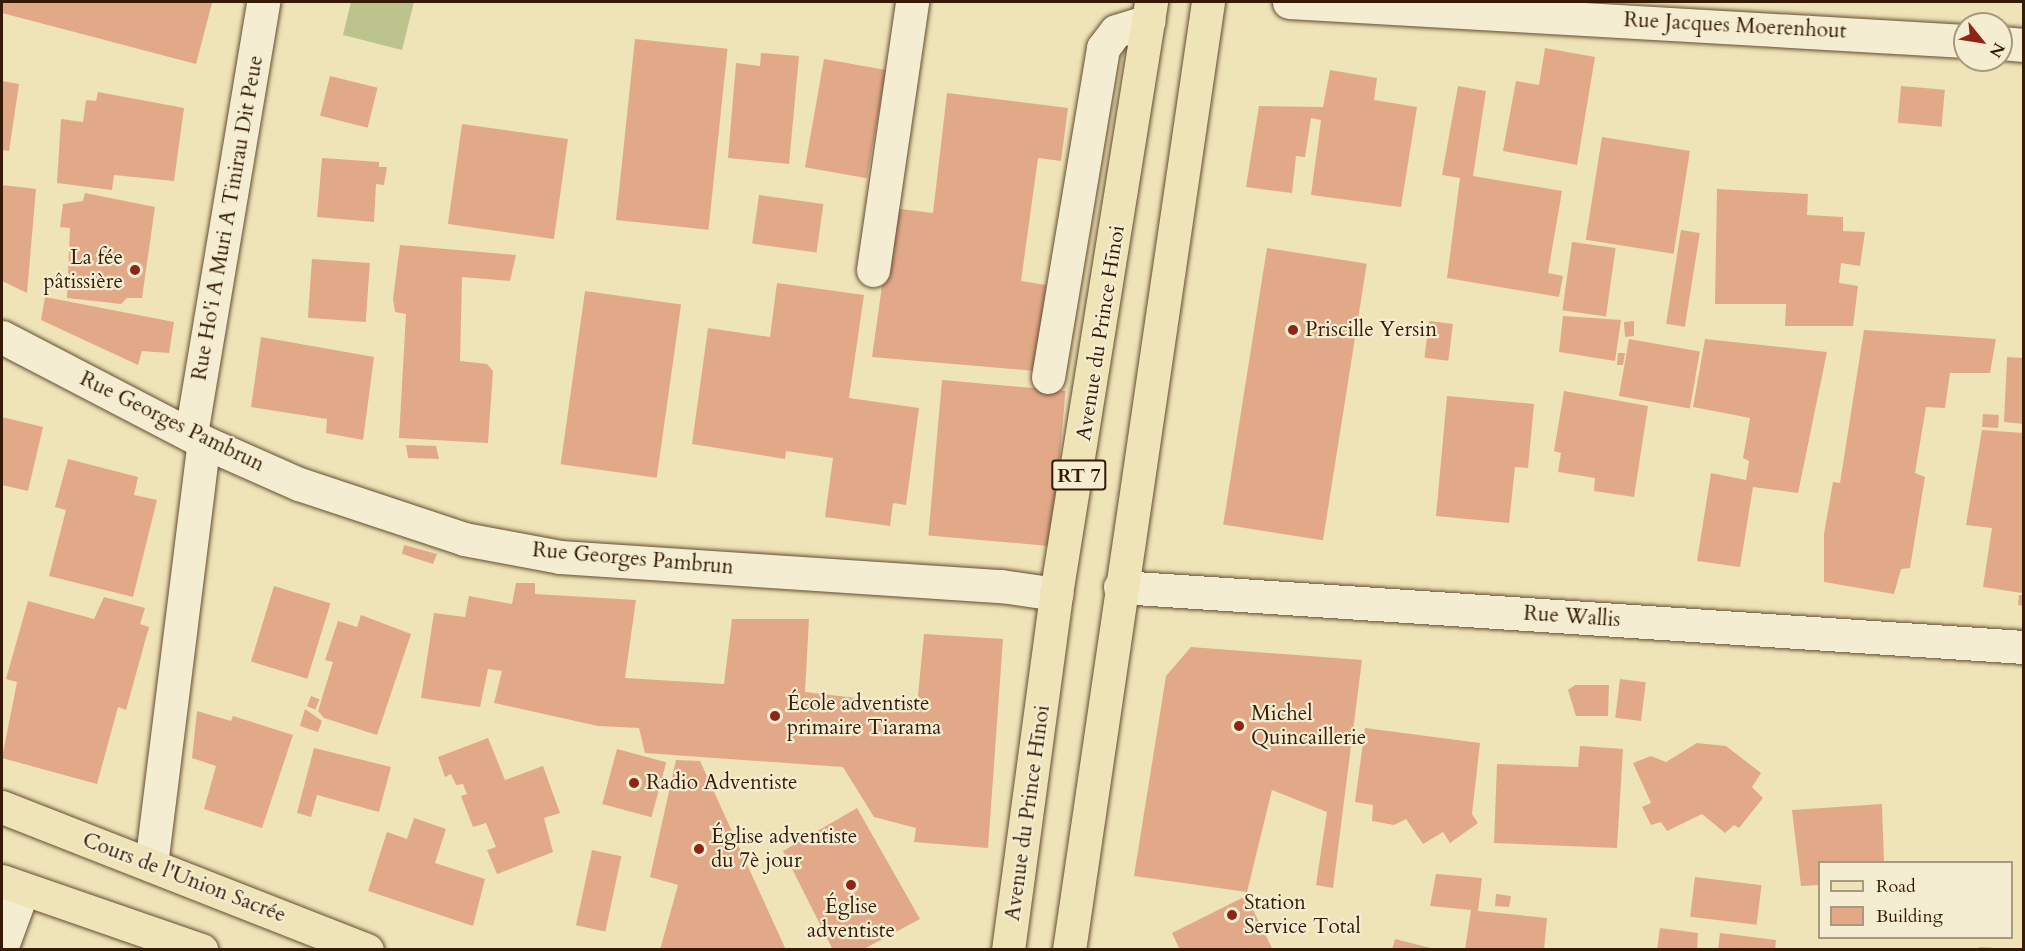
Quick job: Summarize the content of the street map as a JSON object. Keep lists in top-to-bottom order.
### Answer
{
  "streets": {
    "main road": ["Avenue du Prince Hīnoi", "RT 7", "Cours de l'Union Sacrée"],
    "street": [
      "Rue Jacques Moerenhout",
      "Rue Ho'i A Muri A Tinirau Dit Peue",
      "Rue Georges Pambrun",
      "Rue Wallis"
    ]
  },
  "crossings": [
    ["Rue Ho'i A Muri A Tinirau Dit Peue", "Rue Georges Pambrun"],
    ["Rue Ho'i A Muri A Tinirau Dit Peue", "Cours de l'Union Sacrée"],
    ["Avenue du Prince Hīnoi", "Rue Georges Pambrun"],
    ["RT 7", "Rue Wallis"]
  ],
  "places": [
    "La fée pâtissière",
    "Priscille Yersin",
    "École adventiste primaire Tiarama",
    "Michel Quincaillerie",
    "Radio Adventiste",
    "Église adventiste du 7è jour",
    "Église adventiste",
    "Station Service Total"
  ],
  "legend": ["Road", "Building"],
  "north": "bottom right"
}
